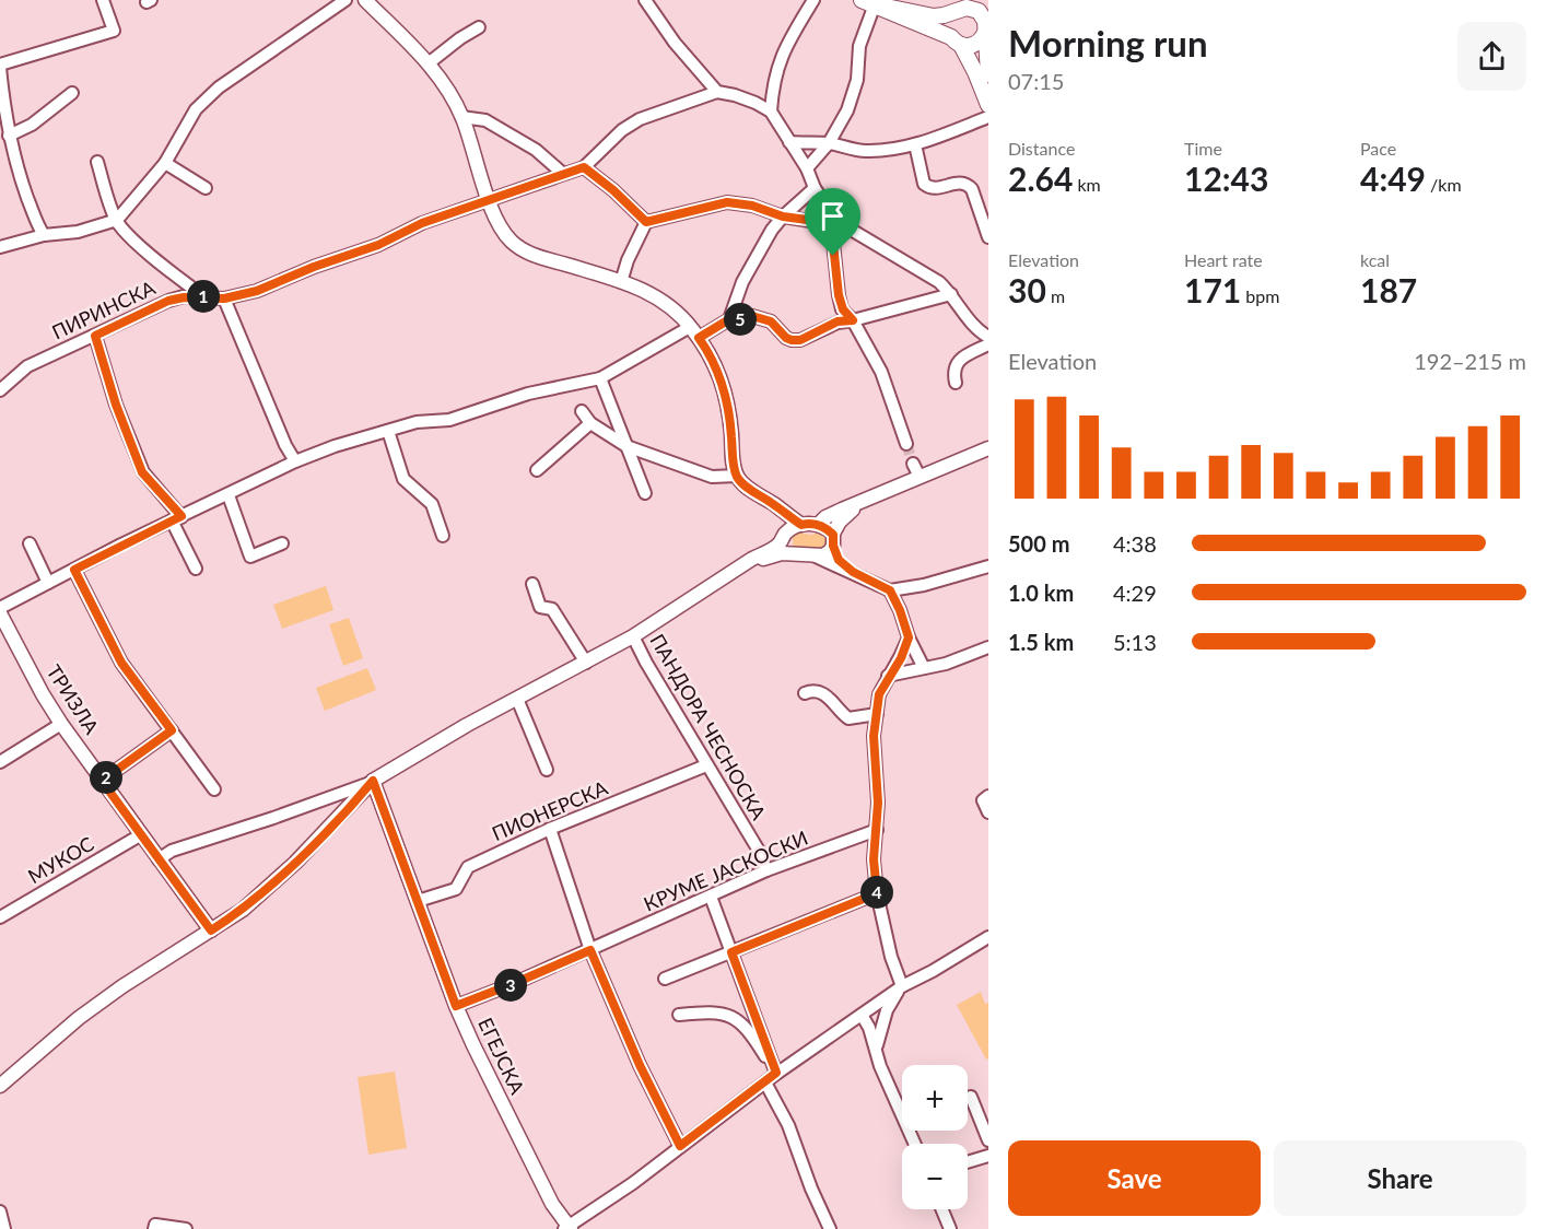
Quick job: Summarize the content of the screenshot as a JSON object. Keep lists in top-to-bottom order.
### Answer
{
  "streets": {
    "street": [
      "ПИРИНСКА",
      "ТРИЗЛА",
      "ПАНДОРА ЧЕСНОСКА",
      "ПИОНЕРСКА",
      "МУКОС",
      "КРУМЕ ЈАСКОСКИ",
      "ЕГЕЈСКА"
    ]
  },
  "crossings": [
    ["ТРИЗЛА", "МУКОС"],
    ["ПАНДОРА ЧЕСНОСКА", "ПИОНЕРСКА"],
    ["ПАНДОРА ЧЕСНОСКА", "КРУМЕ ЈАСКОСКИ"],
    ["ПИОНЕРСКА", "ЕГЕЈСКА"],
    ["КРУМЕ ЈАСКОСКИ", "ЕГЕЈСКА"]
  ],
  "page": {
    "heading": ["Morning run", "07:15"],
    "stats": [
      ["Distance", "2.64 km"],
      ["Time", "12:43"],
      ["Pace", "4:49 /km"],
      ["Elevation", "30 m"],
      ["Heart rate", "171 bpm"],
      ["kcal", "187"]
    ],
    "pins": [
      "1",
      "5",
      "2",
      "4",
      "3"
    ],
    "chart": ["Elevation", "192–215 m"],
    "list": [
      {
        "name": "500 m",
        "note": "4:38"
      },
      {
        "name": "1.0 km",
        "note": "4:29"
      },
      {
        "name": "1.5 km",
        "note": "5:13"
      }
    ],
    "map_buttons": ["+", "−"],
    "buttons": ["Save", "Share"]
  }
}
